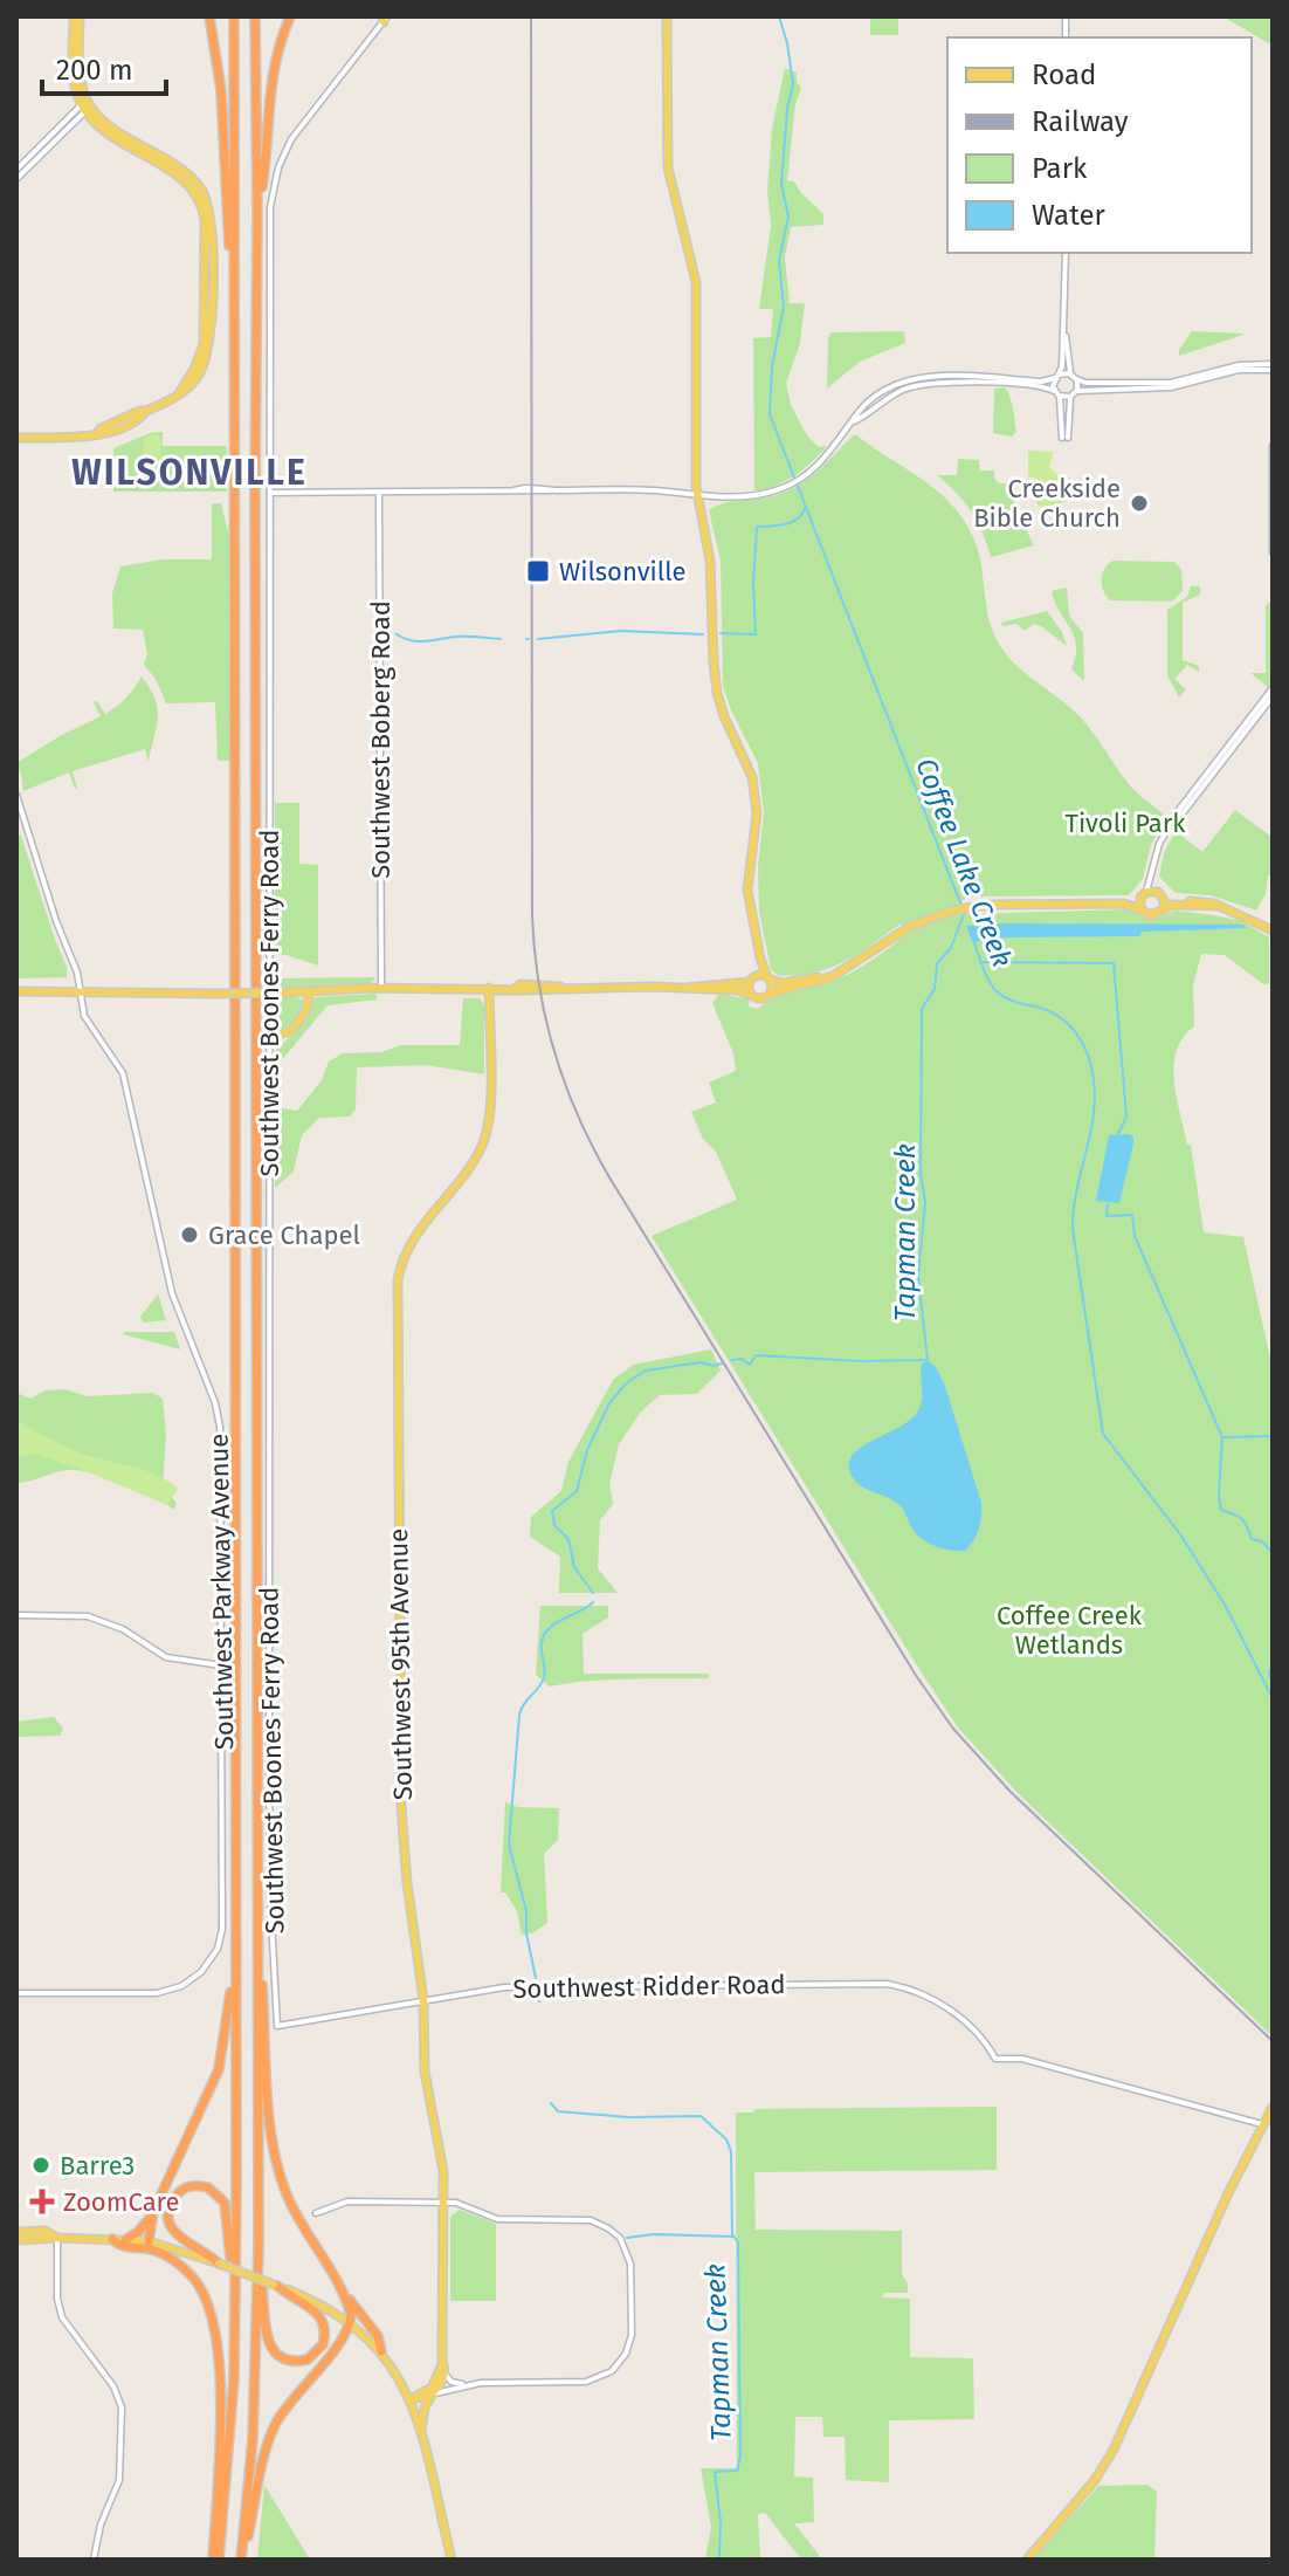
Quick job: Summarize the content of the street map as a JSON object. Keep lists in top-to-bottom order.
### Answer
{
  "streets": {
    "main road": ["Southwest 95th Avenue"],
    "street": [
      "Southwest Boberg Road",
      "Southwest Boones Ferry Road",
      "Southwest Parkway Avenue",
      "Southwest Ridder Road"
    ]
  },
  "crossings": [
    ["Southwest Boones Ferry Road", "Southwest Ridder Road"],
    ["Southwest 95th Avenue", "Southwest Ridder Road"]
  ],
  "districts": ["WILSONVILLE"],
  "water": ["Coffee Lake Creek", "Tapman Creek"],
  "parks": ["Tivoli Park", "Coffee Creek Wetlands"],
  "places": {
    "other": ["Creekside Bible Church", "Grace Chapel", "Barre3"],
    "transit": ["Wilsonville"],
    "health": ["ZoomCare"]
  },
  "legend": [
    "Road",
    "Railway",
    "Park",
    "Water"
  ],
  "scale_bar": "200 m"
}
